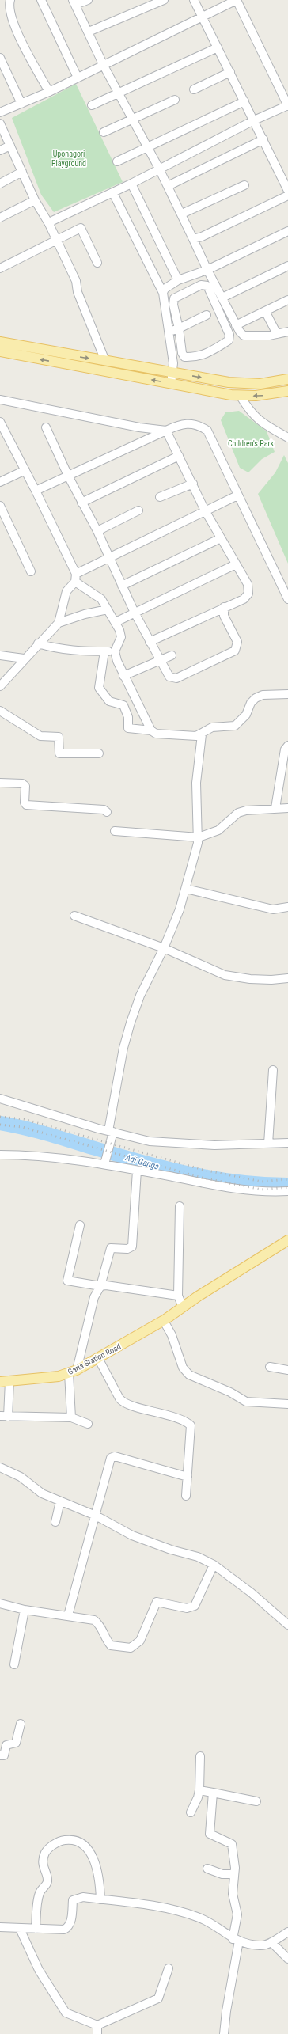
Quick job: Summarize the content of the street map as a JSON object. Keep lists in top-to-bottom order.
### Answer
{
  "streets": {
    "main road": ["Garia Station Road"]
  },
  "water": ["Adi Ganga"],
  "parks": ["Uponagori Playground", "Children's Park"]
}
